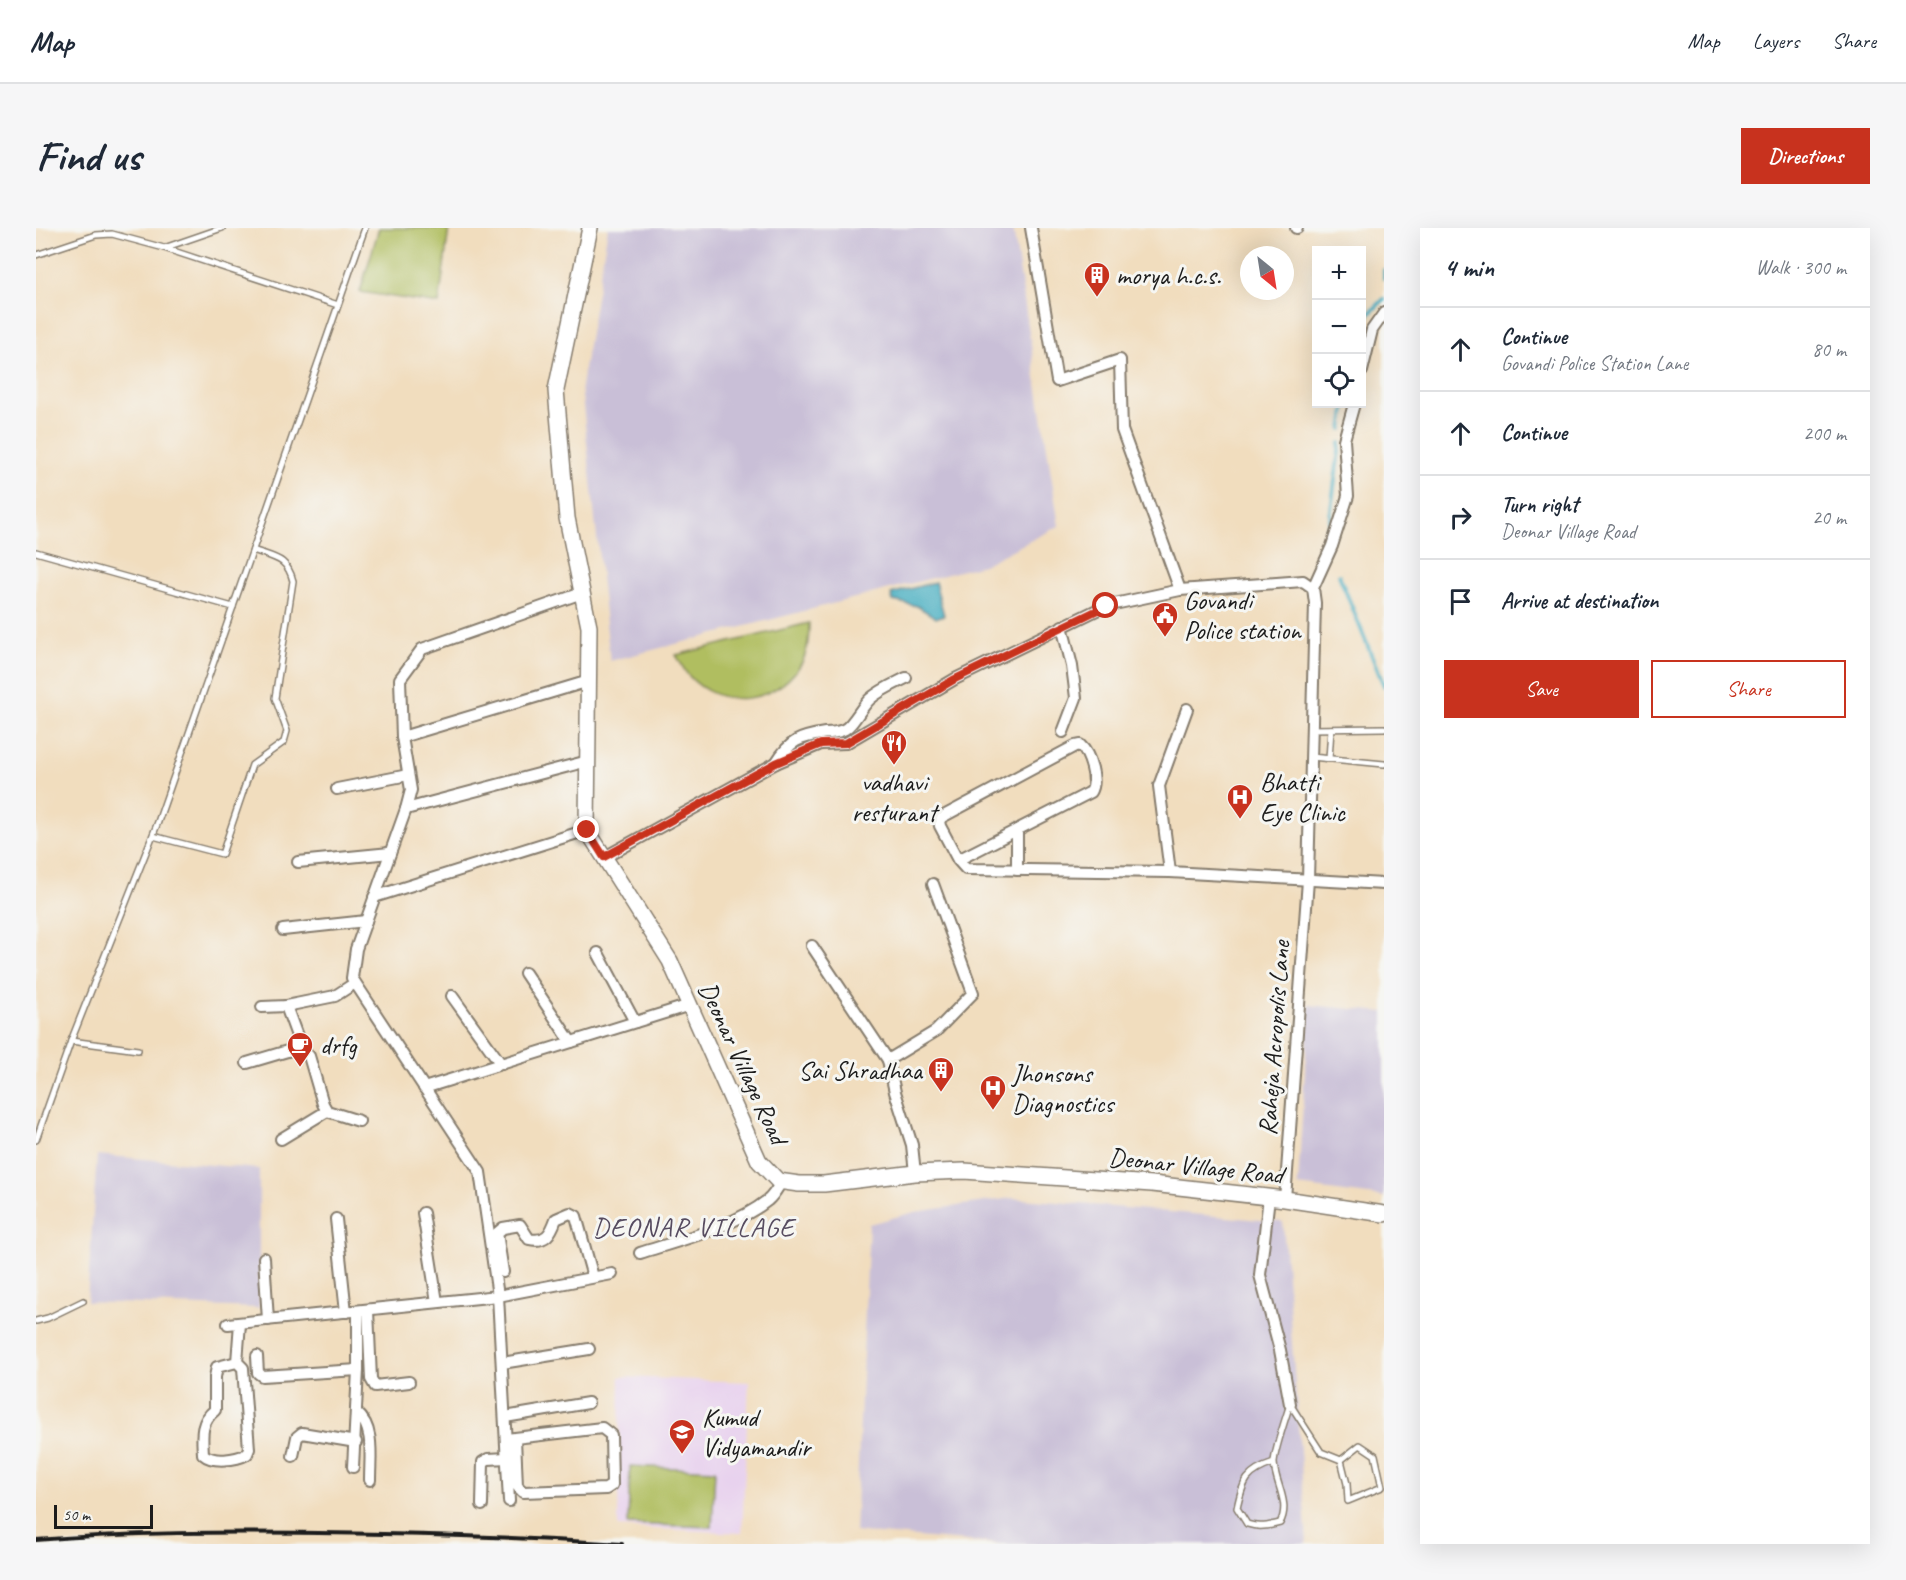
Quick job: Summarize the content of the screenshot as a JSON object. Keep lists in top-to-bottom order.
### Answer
{
  "streets": {
    "main road": ["Deonar Village Road"],
    "street": ["Raheja Acropolis Lane"]
  },
  "crossings": [
    ["Raheja Acropolis Lane", "Deonar Village Road"]
  ],
  "districts": ["DEONAR VILLAGE"],
  "places": {
    "building": ["morya h.c.s.", "Sai Shradhaa"],
    "public building": ["Govandi Police station"],
    "restaurant": ["vadhavi resturant"],
    "hospital": ["Bhatti Eye Clinic", "Jhonsons Diagnostics"],
    "cafe": ["drfg"],
    "school or university": ["Kumud Vidyamandir"]
  },
  "scale_bar": "50 m",
  "north": "bottom right",
  "page": {
    "header": "Map",
    "nav": ["Map", "Layers", "Share"],
    "buttons": [
      "Directions",
      ["Save", "Share"]
    ],
    "title": "Find us",
    "heading": ["4 min", "Walk · 300 m"],
    "map_buttons": ["+", "−"],
    "list": [
      ["Continue", "Govandi Police Station Lane", "80 m"],
      ["Continue", "200 m"],
      ["Turn right", "Deonar Village Road", "20 m"],
      "Arrive at destination"
    ],
    "scale": "50 m"
  }
}
